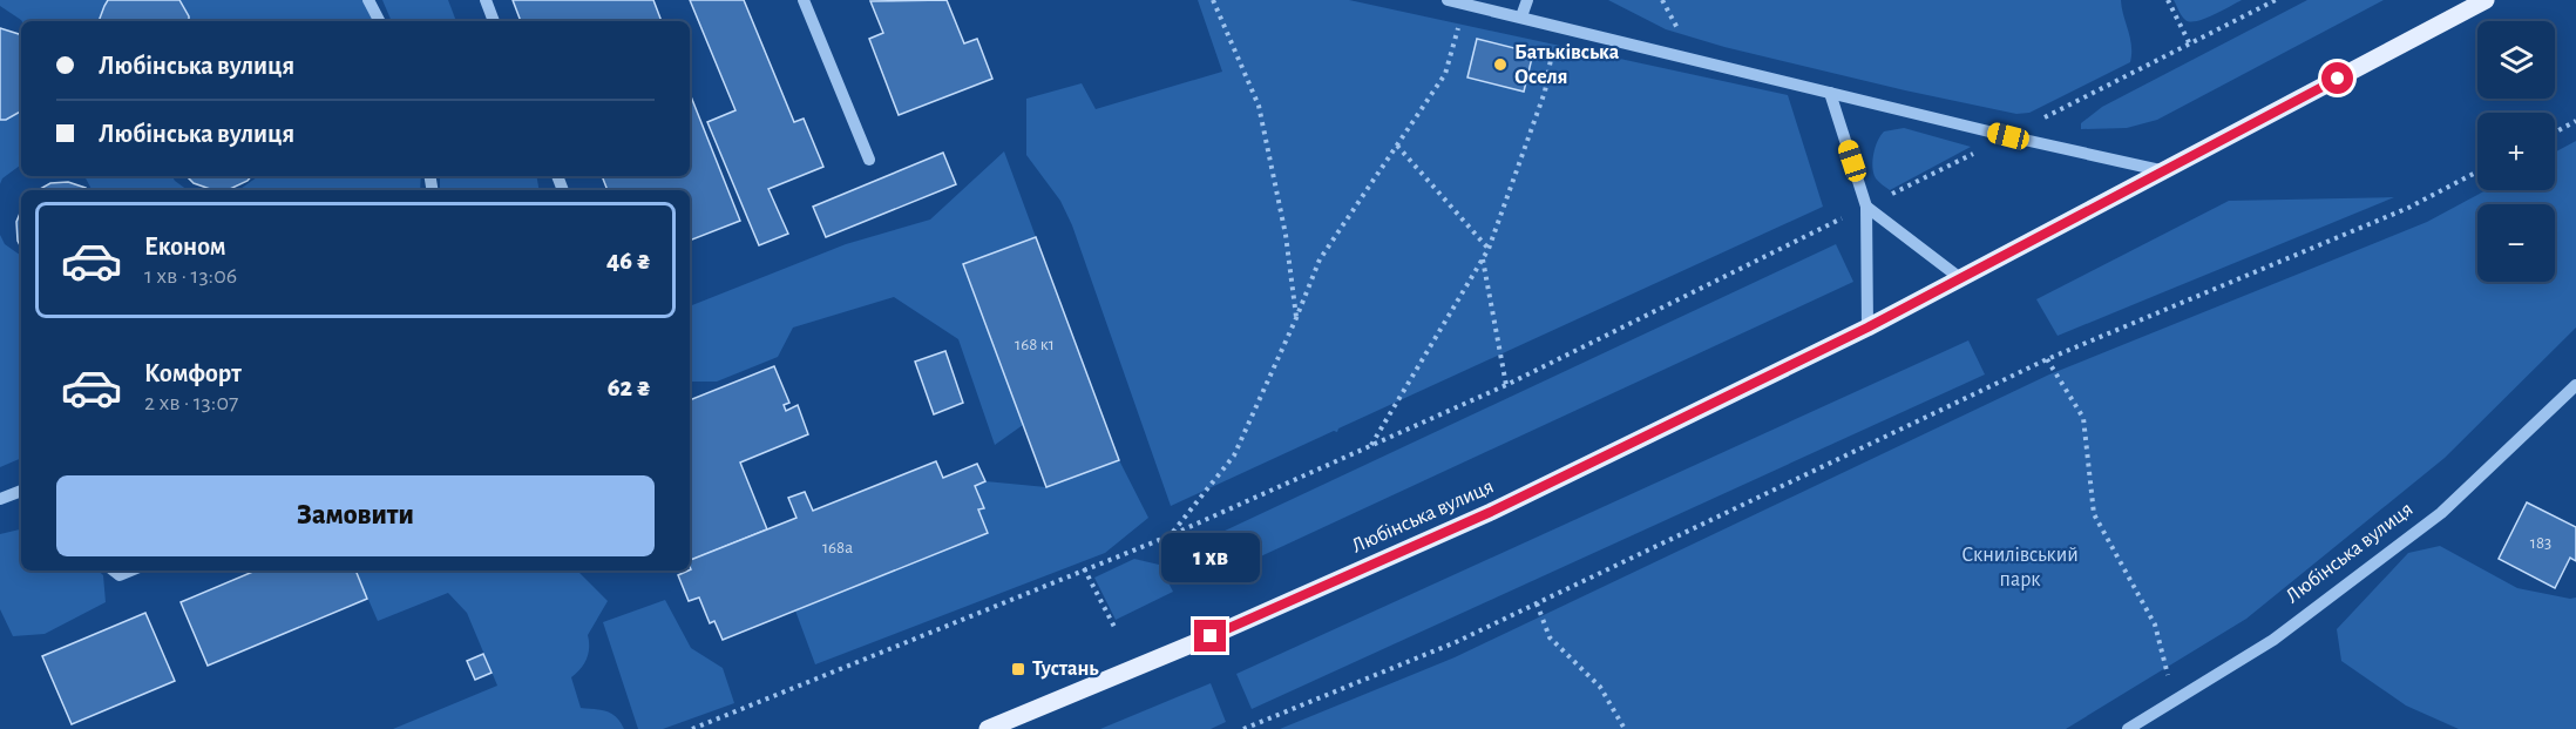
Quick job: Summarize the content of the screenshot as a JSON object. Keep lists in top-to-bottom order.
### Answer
{
  "streets": {
    "main road": ["Любінська вулиця"]
  },
  "parks": ["Скнилівський парк"],
  "places": {
    "other": ["Батьківська Оселя"],
    "transit": ["Тустань"]
  },
  "house_numbers": ["168 к1", "183", "168а"],
  "page": {
    "map_buttons": ["+", "−"],
    "banner": ["Любінська вулиця", "Любінська вулиця"],
    "list": [
      {
        "name": "Економ",
        "note": "1 хв · 13:06",
        "value": "46 ₴"
      },
      {
        "name": "Комфорт",
        "note": "2 хв · 13:07",
        "value": "62 ₴"
      }
    ],
    "buttons": "Замовити",
    "bubble": "1 хв"
  }
}
